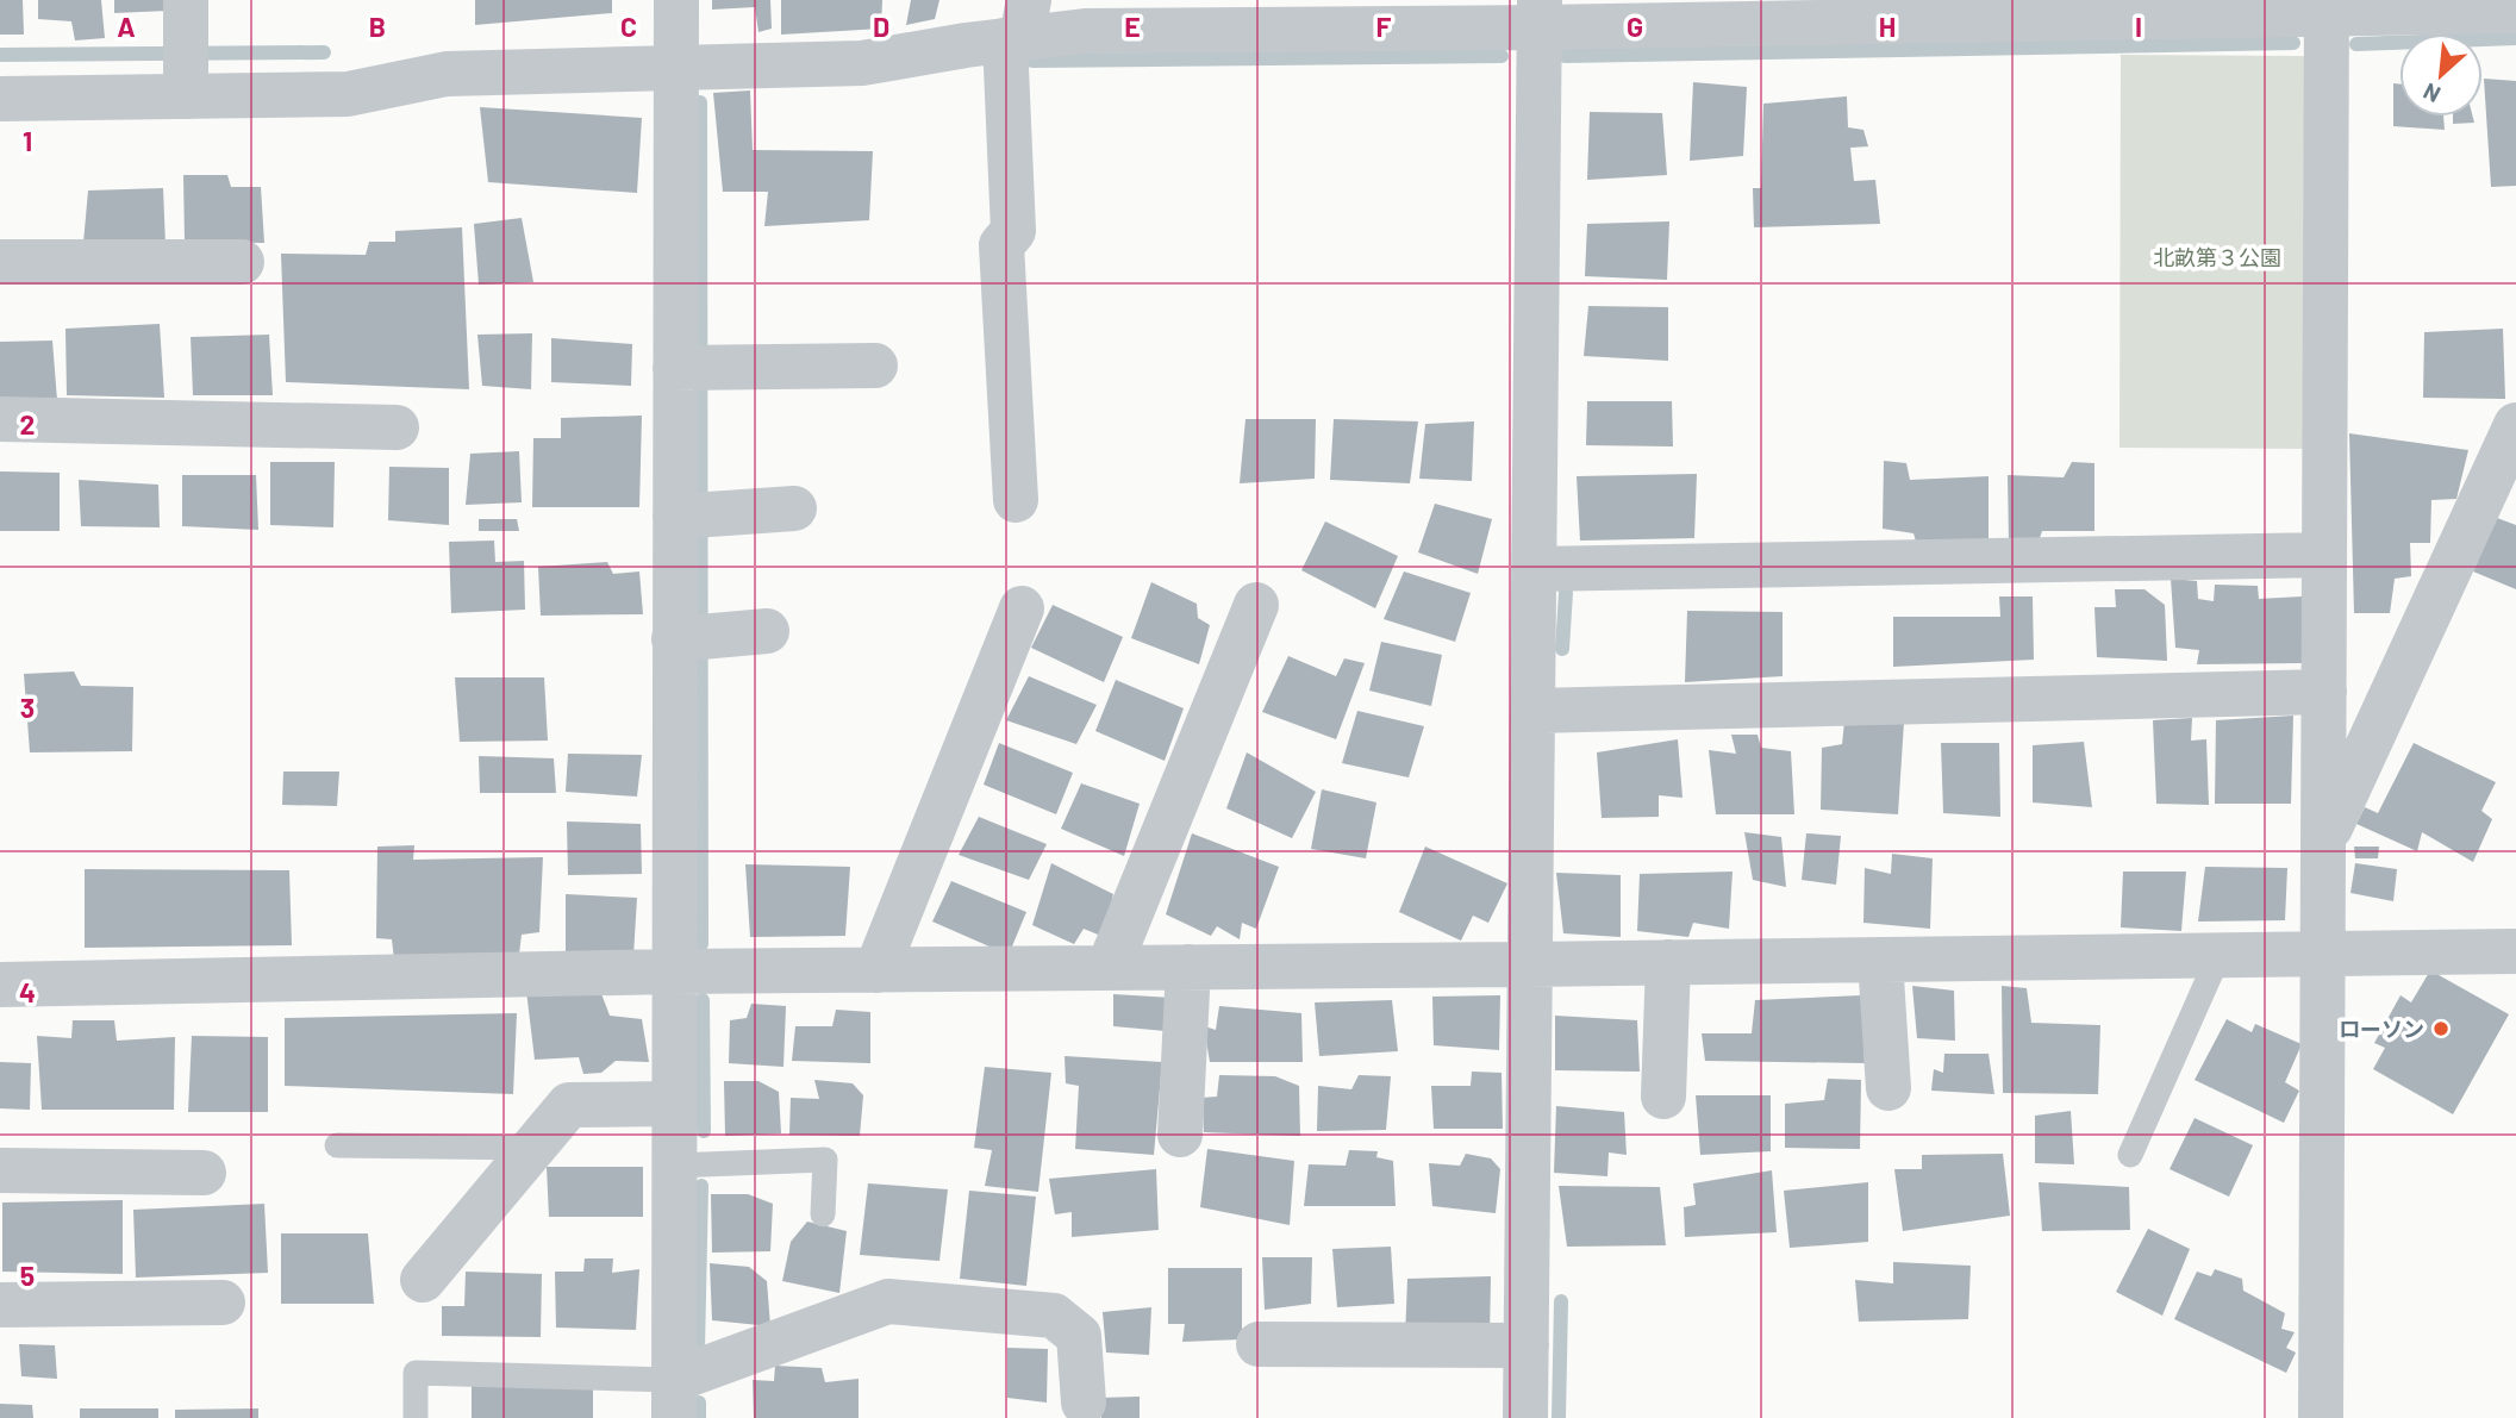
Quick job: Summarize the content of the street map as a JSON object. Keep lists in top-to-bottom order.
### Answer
{
  "parks": ["北畝第３公園"],
  "places": ["ローソン"],
  "north": "bottom left",
  "grid": {
    "columns": [
      "A",
      "B",
      "C",
      "D",
      "E",
      "F",
      "G",
      "H",
      "I"
    ],
    "rows": [
      "1",
      "2",
      "3",
      "4",
      "5"
    ]
  }
}
